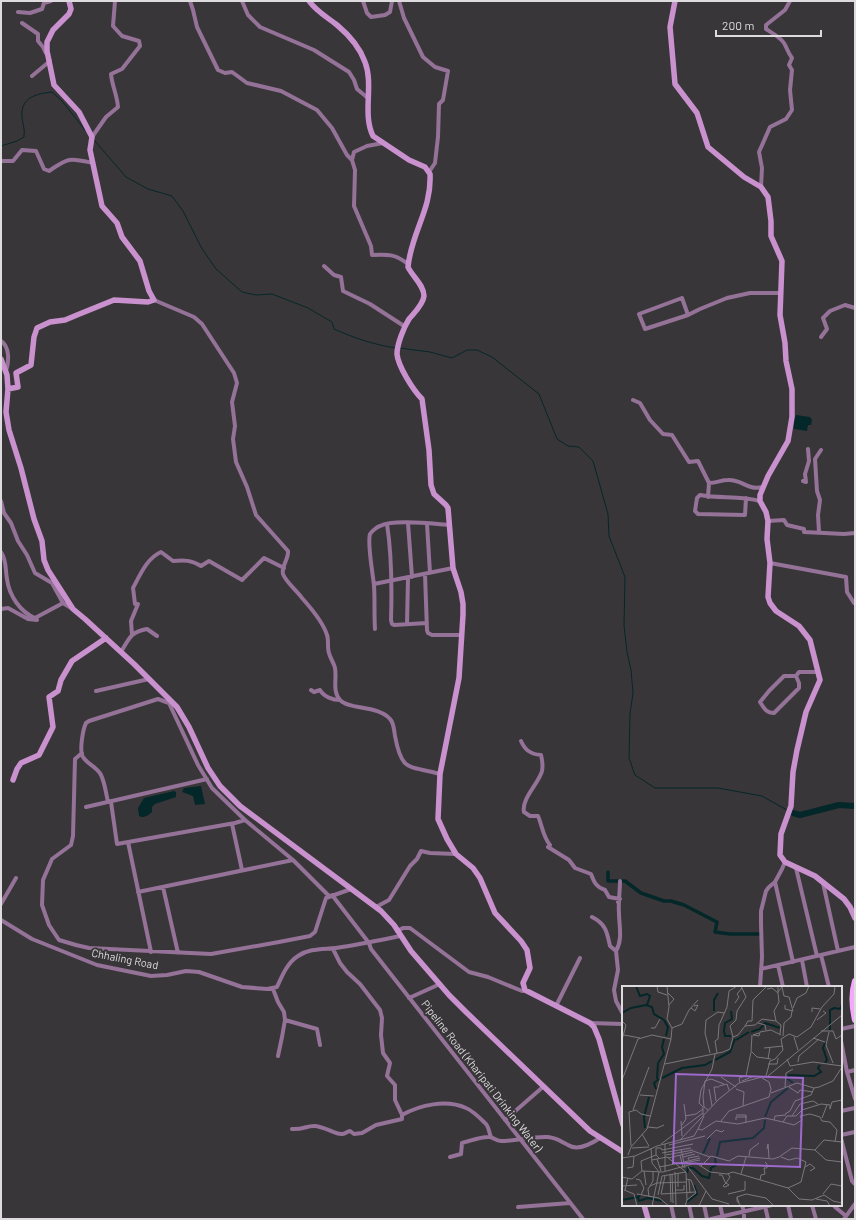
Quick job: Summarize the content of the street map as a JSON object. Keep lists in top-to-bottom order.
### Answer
{
  "streets": {
    "street": ["Chhaling Road", "Pipeline Road (Kharipati Drinking Water)"]
  },
  "scale_bar": "200 m"
}
